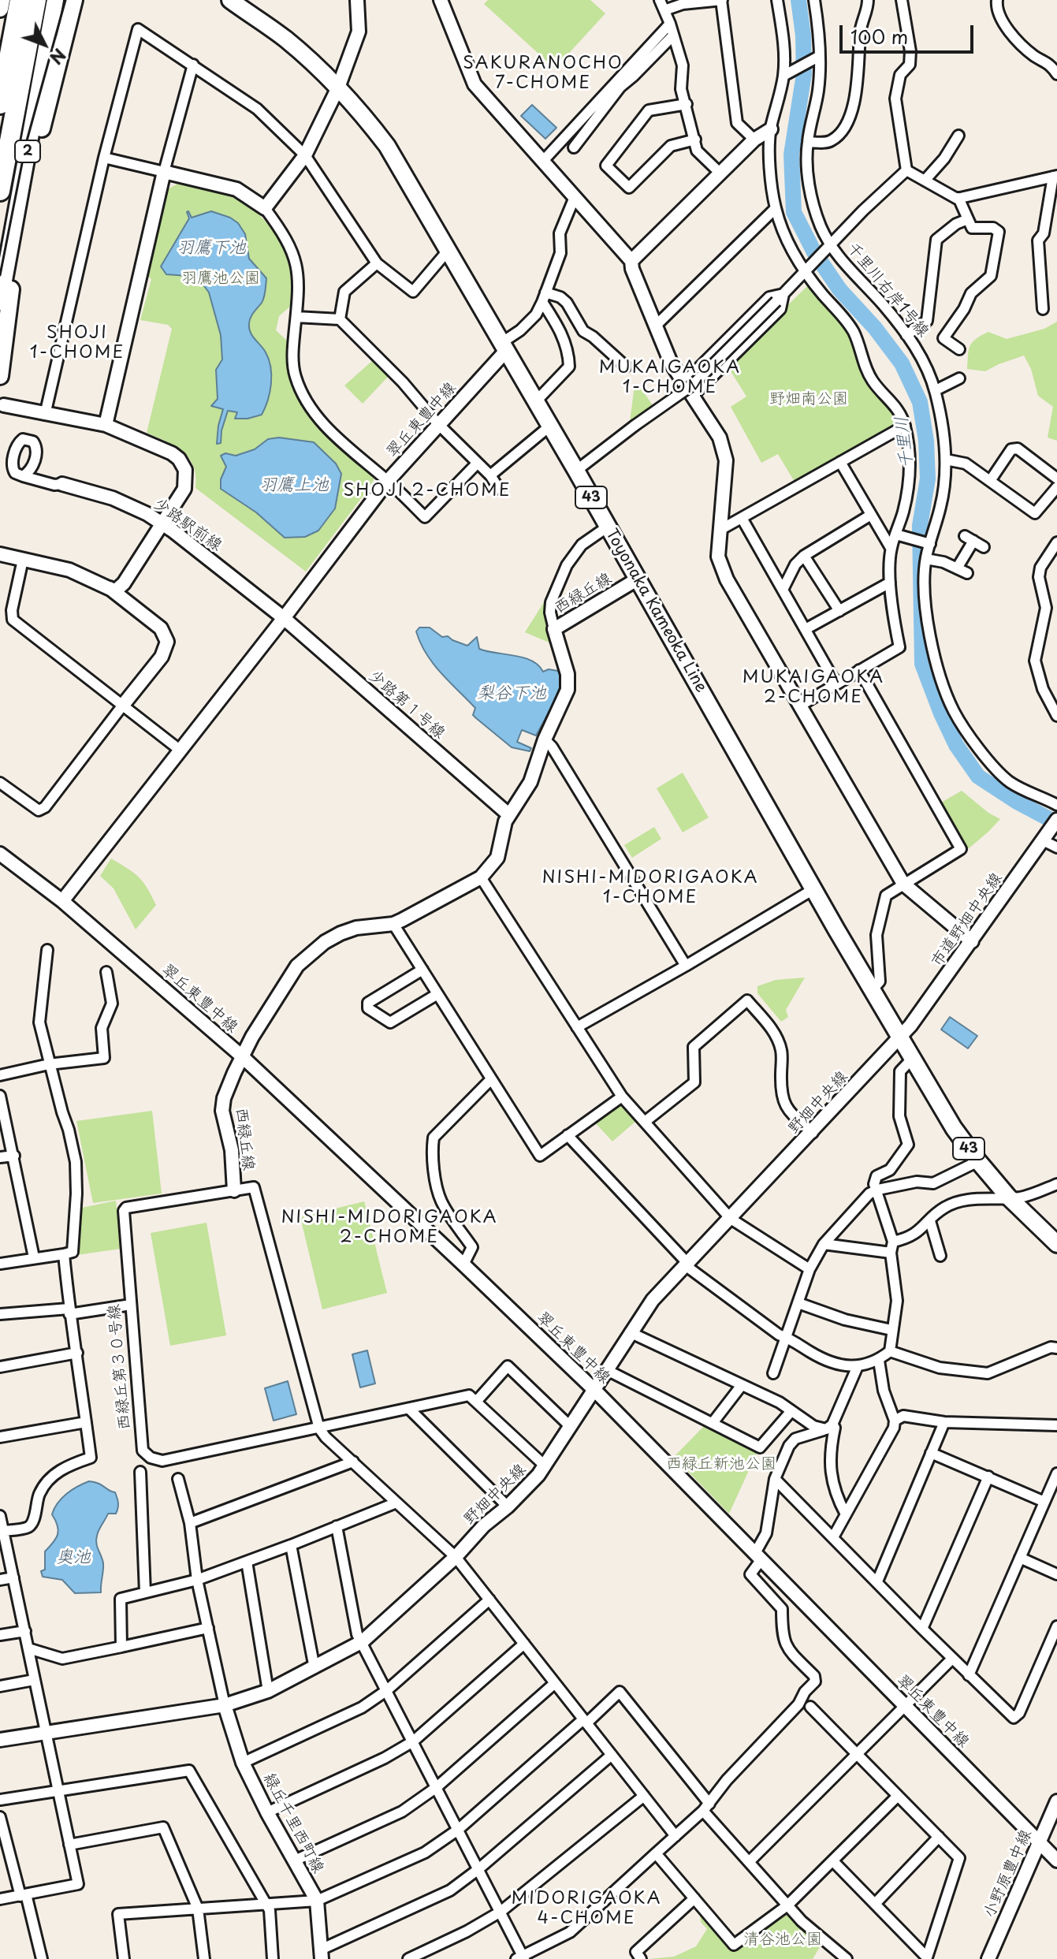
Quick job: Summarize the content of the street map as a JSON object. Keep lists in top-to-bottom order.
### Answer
{
  "streets": {
    "main road": ["2", "43", "Toyonaka Kameoka Line"],
    "street": [
      "千里川右岸1号線",
      "翠丘東豊中線",
      "少路駅前線",
      "西緑丘線",
      "少路第１号線",
      "市道野畑中央線",
      "野畑中央線",
      "西緑丘第３０号線",
      "緑丘千里西町線",
      "小野原豊中線"
    ]
  },
  "crossings": [
    ["翠丘東豊中線", "少路駅前線"],
    ["翠丘東豊中線", "西緑丘線"],
    ["翠丘東豊中線", "Toyonaka Kameoka Line"],
    ["翠丘東豊中線", "少路第１号線"],
    ["翠丘東豊中線", "野畑中央線"],
    ["翠丘東豊中線", "小野原豊中線"],
    ["少路駅前線", "少路第１号線"],
    ["西緑丘線", "Toyonaka Kameoka Line"],
    ["西緑丘線", "少路第１号線"],
    ["西緑丘線", "野畑中央線"],
    ["西緑丘線", "西緑丘第３０号線"],
    ["Toyonaka Kameoka Line", "市道野畑中央線"],
    ["Toyonaka Kameoka Line", "野畑中央線"],
    ["市道野畑中央線", "野畑中央線"],
    ["野畑中央線", "緑丘千里西町線"]
  ],
  "districts": [
    "SAKURANOCHO 7-CHOME",
    "SHOJI 1-CHOME",
    "MUKAIGAOKA 1-CHOME",
    "SHOJI 2-CHOME",
    "MUKAIGAOKA 2-CHOME",
    "NISHI-MIDORIGAOKA 1-CHOME",
    "NISHI-MIDORIGAOKA 2-CHOME",
    "MIDORIGAOKA 4-CHOME"
  ],
  "water": [
    "羽鷹下池",
    "千里川",
    "羽鷹上池",
    "梨谷下池",
    "奥池"
  ],
  "parks": [
    "羽鷹池公園",
    "野畑南公園",
    "西緑丘新池公園",
    "清谷池公園"
  ],
  "scale_bar": "100 m",
  "north": "bottom right"
}
